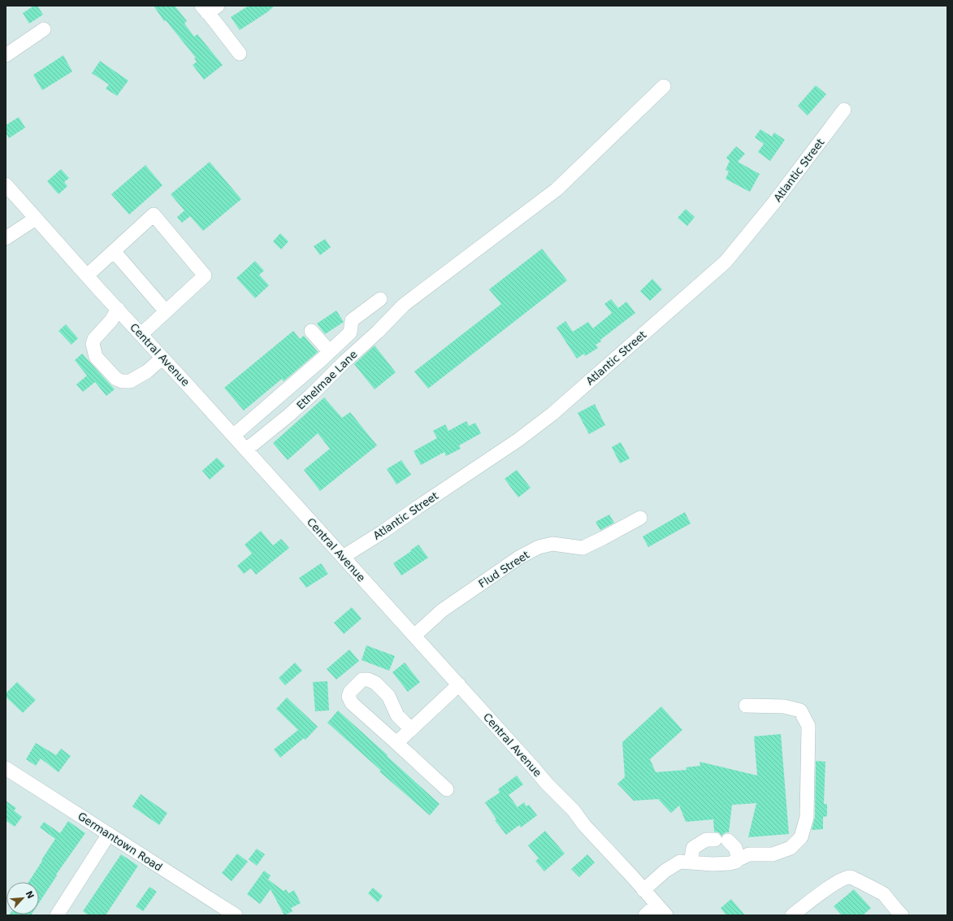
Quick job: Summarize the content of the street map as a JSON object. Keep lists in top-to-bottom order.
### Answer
{
  "streets": {
    "street": [
      "Atlantic Street",
      "Central Avenue",
      "Ethelmae Lane",
      "Flud Street",
      "Germantown Road"
    ]
  },
  "crossings": [
    ["Atlantic Street", "Central Avenue"],
    ["Central Avenue", "Ethelmae Lane"],
    ["Central Avenue", "Flud Street"]
  ],
  "north": "top right"
}
